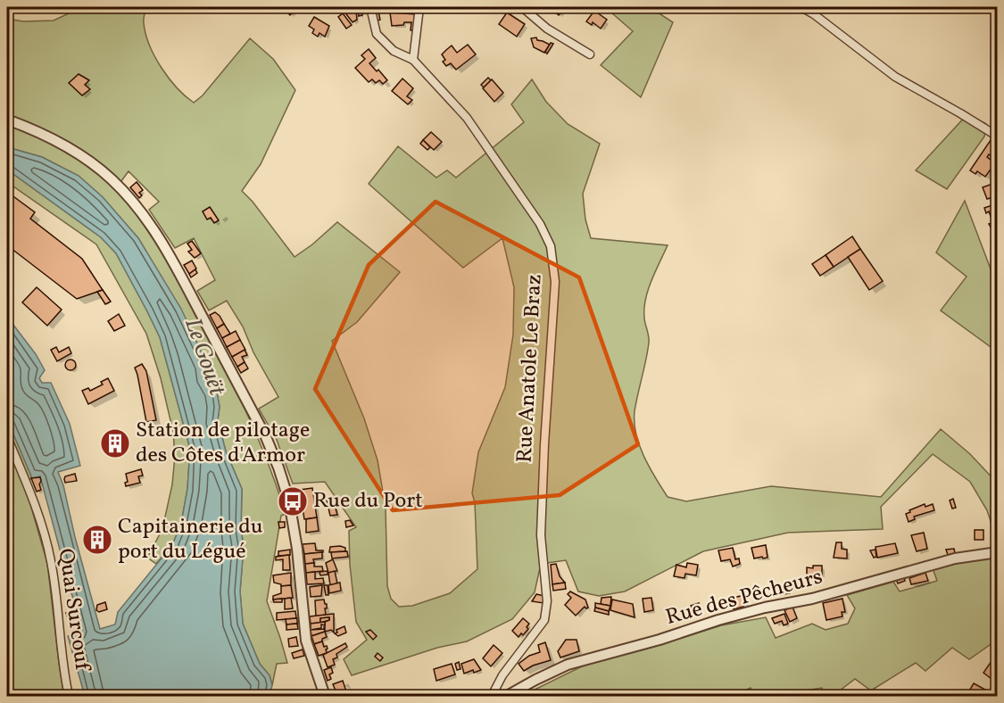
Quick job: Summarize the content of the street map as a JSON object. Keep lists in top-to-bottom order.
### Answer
{
  "streets": {
    "street": ["Rue Anatole Le Braz", "Rue des Pêcheurs", "Quai Surcouf"]
  },
  "water": ["Le Gouët"],
  "places": {
    "building": ["Station de pilotage des Côtes d'Armor", "Capitainerie du port du Légué"],
    "bus stop": ["Rue du Port"]
  }
}
